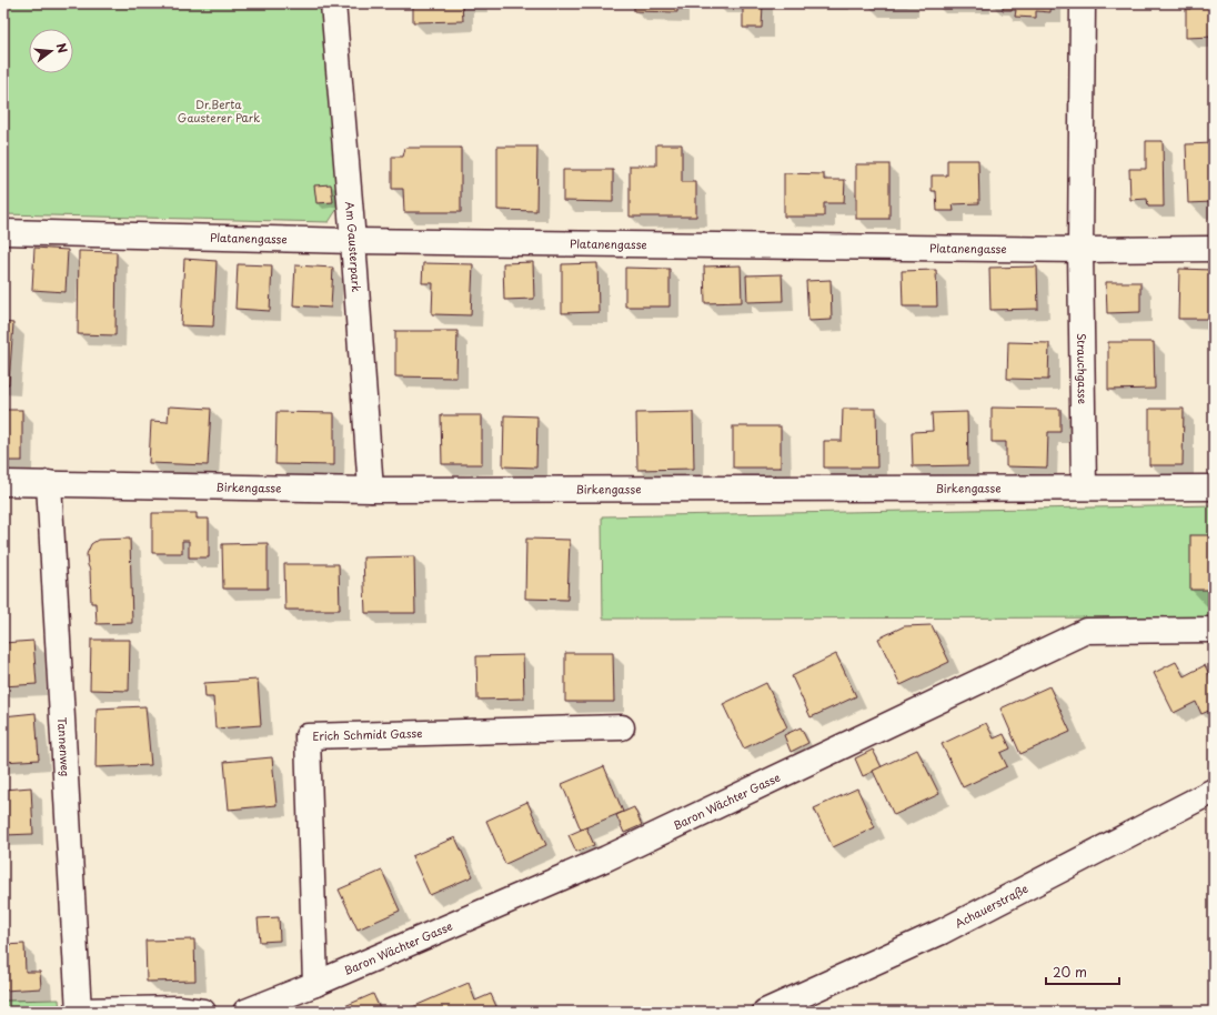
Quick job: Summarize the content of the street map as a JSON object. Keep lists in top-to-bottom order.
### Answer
{
  "streets": {
    "street": [
      "Platanengasse",
      "Am Gausterpark",
      "Strauchgasse",
      "Birkengasse",
      "Erich Schmidt Gasse",
      "Tannenweg",
      "Baron Wächter Gasse",
      "Achauerstraße"
    ]
  },
  "crossings": [
    ["Platanengasse", "Am Gausterpark"],
    ["Platanengasse", "Strauchgasse"],
    ["Am Gausterpark", "Birkengasse"],
    ["Strauchgasse", "Birkengasse"],
    ["Birkengasse", "Tannenweg"],
    ["Erich Schmidt Gasse", "Baron Wächter Gasse"]
  ],
  "parks": ["Dr.Berta Gausterer Park"],
  "scale_bar": "20 m",
  "north": "right"
}
